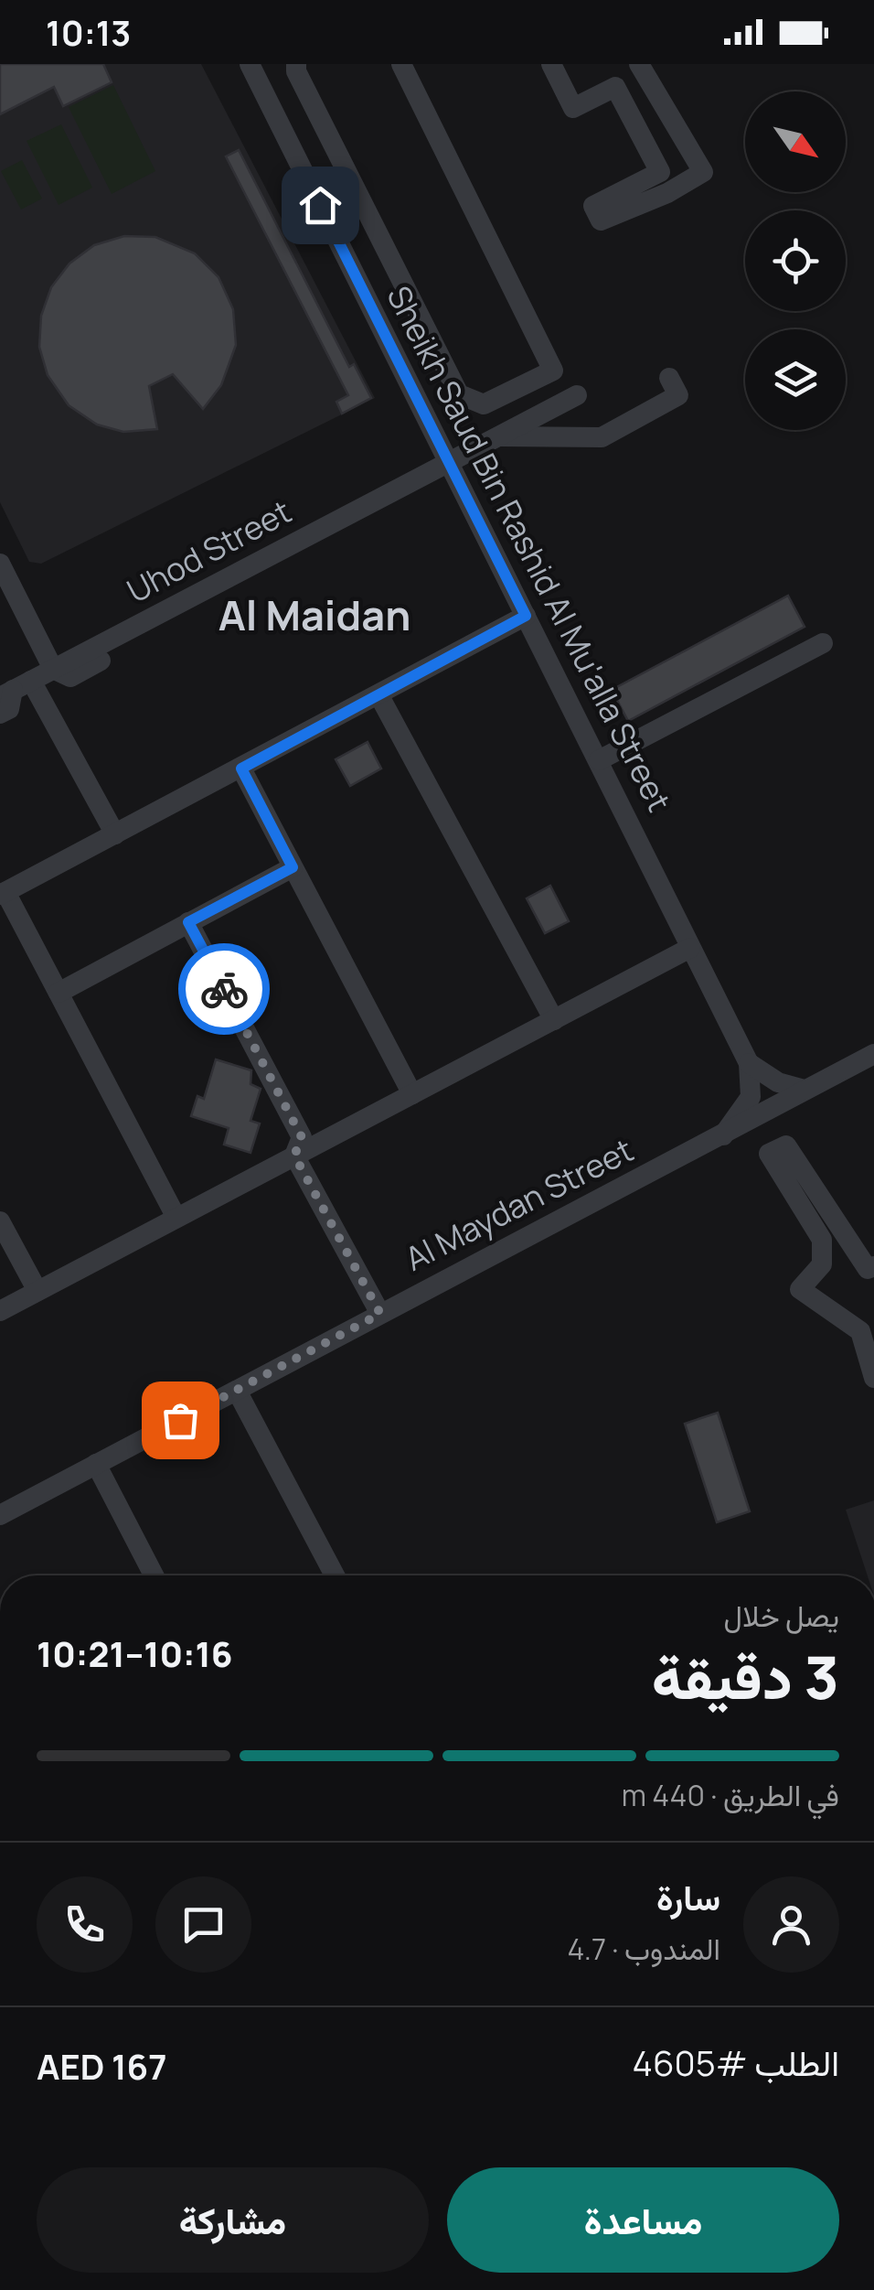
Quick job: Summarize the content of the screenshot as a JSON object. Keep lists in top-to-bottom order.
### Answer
{
  "streets": {
    "street": ["Sheikh Saud Bin Rashid Al Mu'alla Street", "Uhod Street", "Al Maydan Street"]
  },
  "crossings": [
    ["Sheikh Saud Bin Rashid Al Mu'alla Street", "Uhod Street"]
  ],
  "districts": ["Al Maidan"],
  "north": "bottom right",
  "page": {
    "status": "10:13",
    "heading": ["3 دقيقة", "يصل خلال", "10:16–10:21"],
    "panel": [
      "سارة",
      "المندوب · 4.7",
      "الطلب #4605",
      "AED 167"
    ],
    "bar": "في الطريق · 440 m",
    "buttons": ["مساعدة", "مشاركة"]
  }
}
